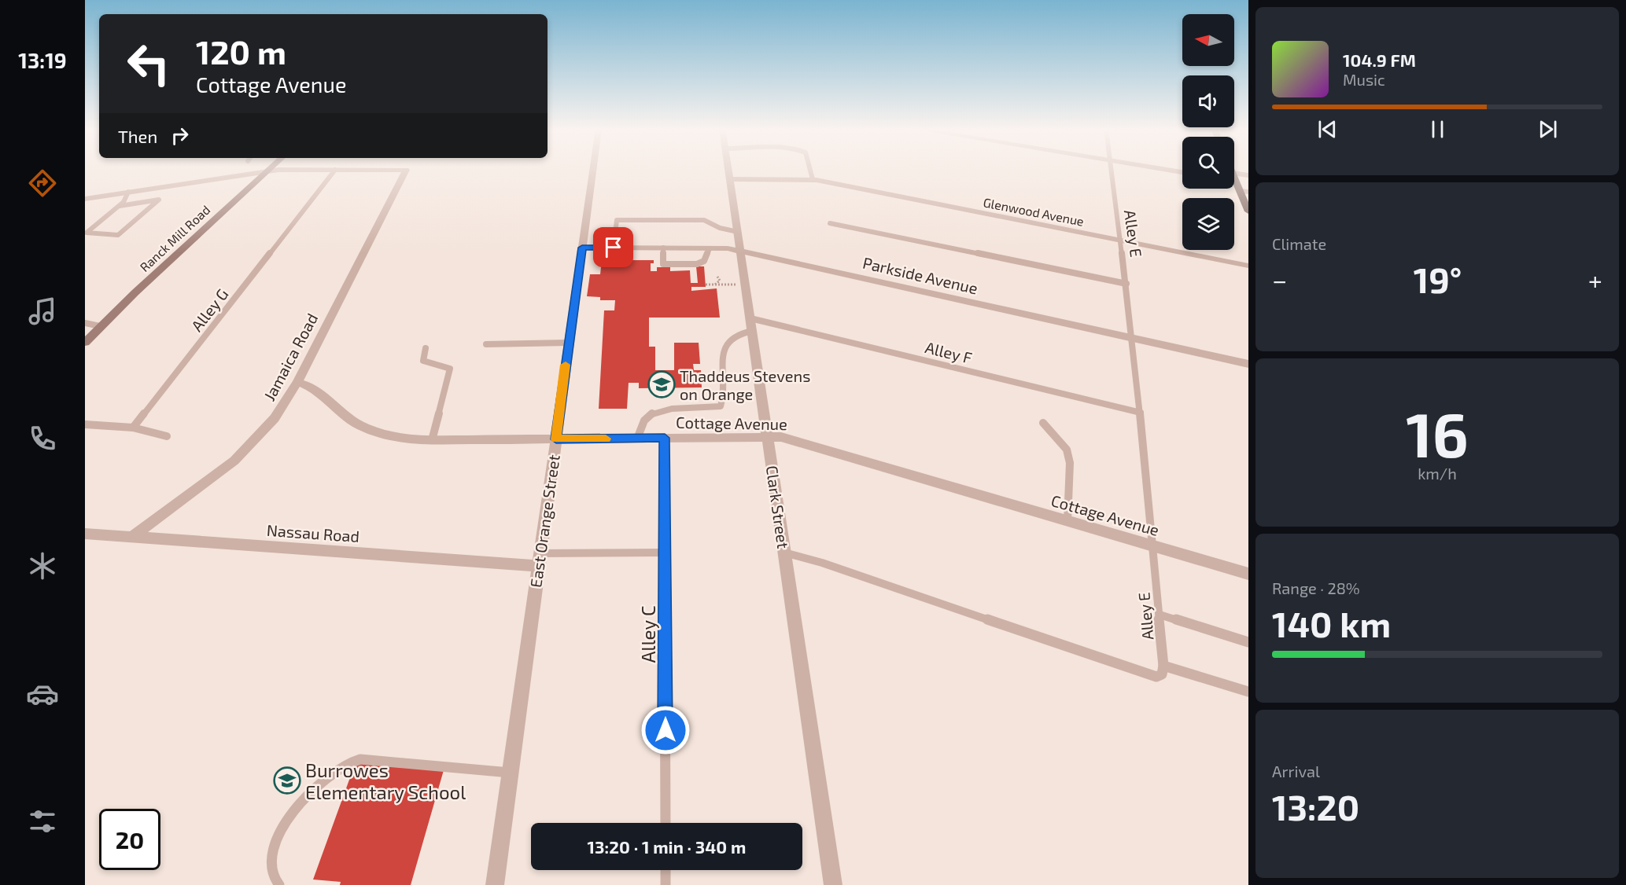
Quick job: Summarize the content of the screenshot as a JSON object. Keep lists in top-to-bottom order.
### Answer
{
  "streets": {
    "street": [
      "Glenwood Avenue",
      "Ranck Mill Road",
      "Parkside Avenue",
      "Jamaica Road",
      "Cottage Avenue",
      "Clark Street",
      "East Orange Street",
      "Nassau Road"
    ],
    "lane": [
      "Alley E",
      "Alley G",
      "Alley F",
      "Alley C"
    ]
  },
  "crossings": [
    ["Glenwood Avenue", "Alley E"],
    ["Glenwood Avenue", "Clark Street"],
    ["Alley E", "Parkside Avenue"],
    ["Alley E", "Alley F"],
    ["Alley E", "Cottage Avenue"],
    ["Parkside Avenue", "Clark Street"],
    ["Parkside Avenue", "East Orange Street"],
    ["Alley F", "Clark Street"],
    ["Jamaica Road", "Cottage Avenue"],
    ["Jamaica Road", "Nassau Road"],
    ["Cottage Avenue", "Clark Street"],
    ["Cottage Avenue", "East Orange Street"],
    ["Cottage Avenue", "Alley C"],
    ["East Orange Street", "Nassau Road"]
  ],
  "places": {
    "school or university": ["Thaddeus Stevens on Orange", "Burrowes Elementary School"]
  },
  "north": "left",
  "page": {
    "tabs": "13:19",
    "turn": ["120 m", "Cottage Avenue"],
    "song": ["104.9 FM", "Music"],
    "then": "Then",
    "tile": [
      "Climate",
      ["16", "km/h"],
      ["Range · 28%", "140 km"],
      ["Arrival", "13:20"]
    ],
    "heat": ["−", "19°", "+"],
    "limit": "20",
    "trip": "13:20 · 1 min · 340 m"
  }
}
